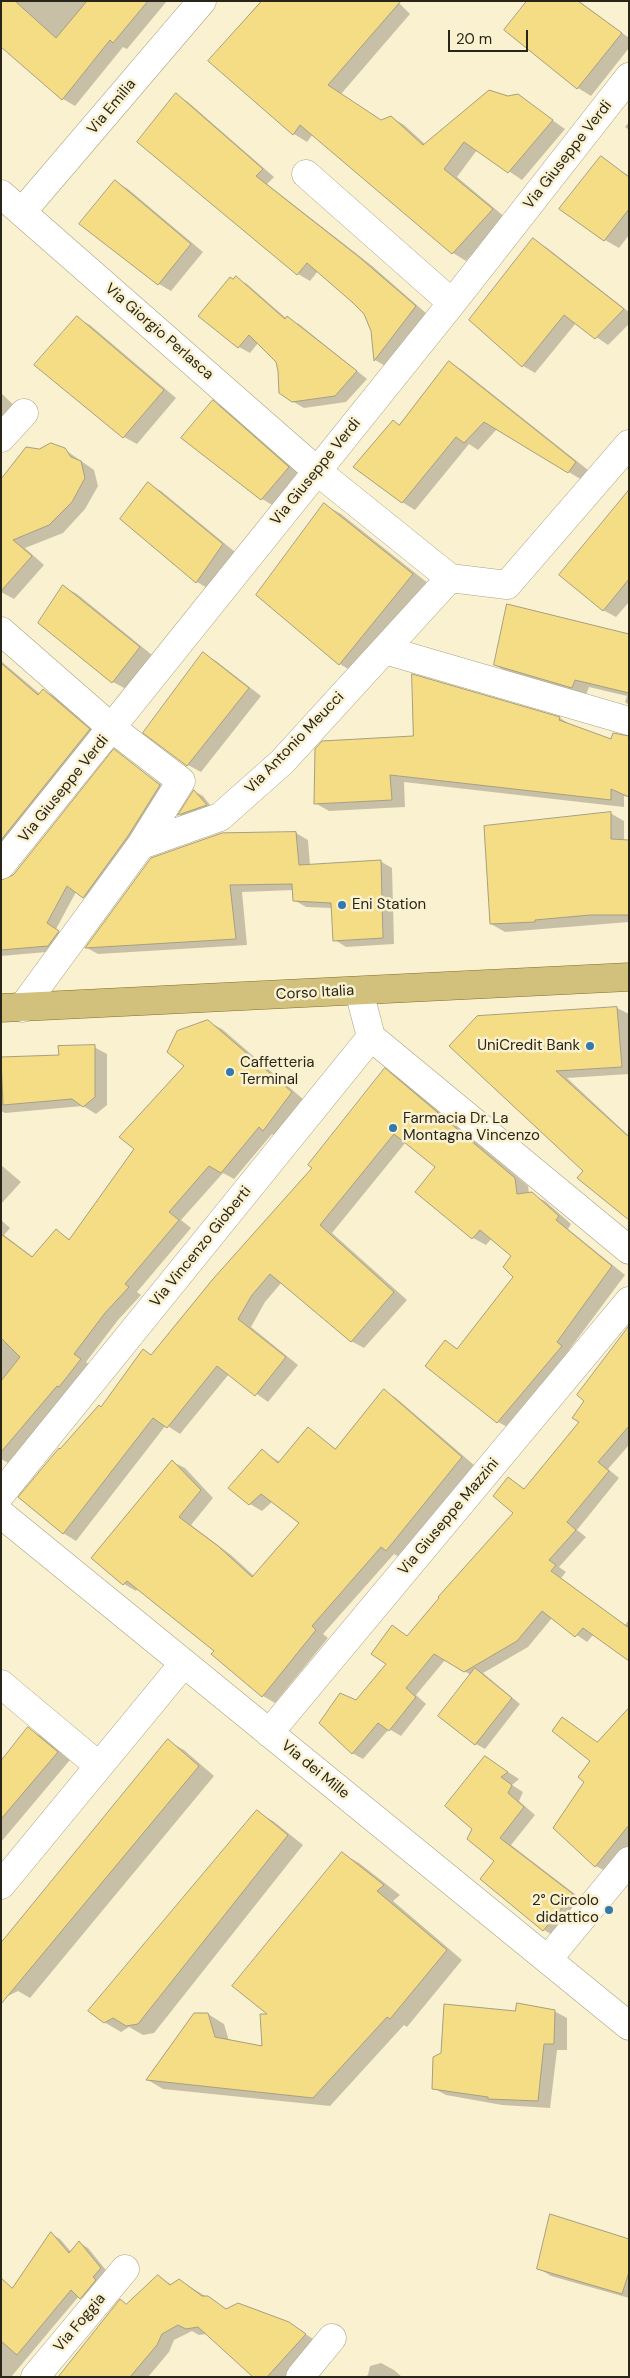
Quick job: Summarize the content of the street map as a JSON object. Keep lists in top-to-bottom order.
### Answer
{
  "streets": {
    "main road": ["Corso Italia"],
    "street": [
      "Via Emilia",
      "Via Giuseppe Verdi",
      "Via Giorgio Perlasca",
      "Via Antonio Meucci",
      "Via Vincenzo Gioberti",
      "Via Giuseppe Mazzini",
      "Via dei Mille",
      "Via Foggia"
    ]
  },
  "crossings": [
    ["Via Emilia", "Via Giorgio Perlasca"],
    ["Via Giuseppe Verdi", "Via Giorgio Perlasca"],
    ["Via Giuseppe Mazzini", "Via dei Mille"]
  ],
  "places": [
    "Eni Station",
    "UniCredit Bank",
    "Caffetteria Terminal",
    "Farmacia Dr. La Montagna Vincenzo",
    "2° Circolo didattico"
  ],
  "scale_bar": "20 m"
}
